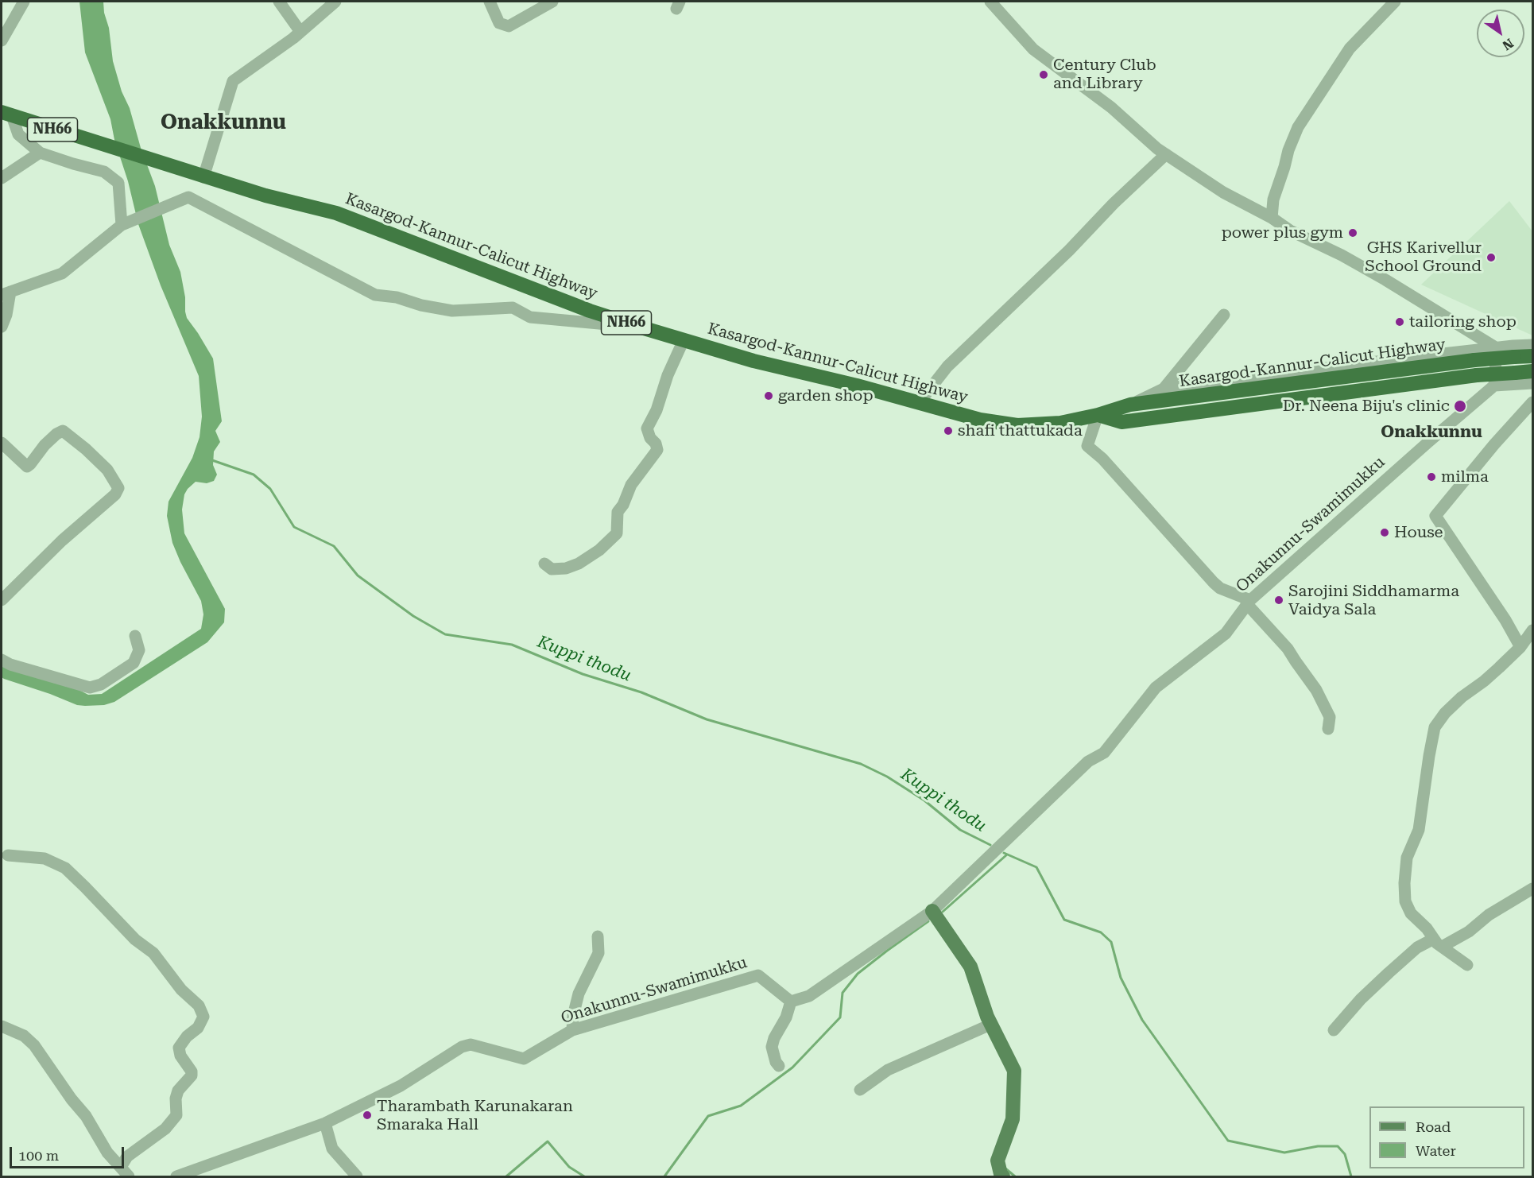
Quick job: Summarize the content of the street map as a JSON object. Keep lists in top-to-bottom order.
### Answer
{
  "streets": {
    "highway": ["NH66", "Kasargod-Kannur-Calicut Highway"],
    "street": ["Onakunnu-Swamimukku"]
  },
  "districts": ["Onakkunnu", "Onakkunnu"],
  "water": ["Kuppi thodu"],
  "places": [
    "Century Club and Library",
    "power plus gym",
    "GHS Karivellur School Ground",
    "tailoring shop",
    "garden shop",
    "Dr. Neena Biju's clinic",
    "shafi thattukada",
    "milma",
    "House",
    "Sarojini Siddhamarma Vaidya Sala",
    "Tharambath Karunakaran Smaraka Hall"
  ],
  "legend": ["Road", "Water"],
  "scale_bar": "100 m",
  "north": "bottom right"
}
